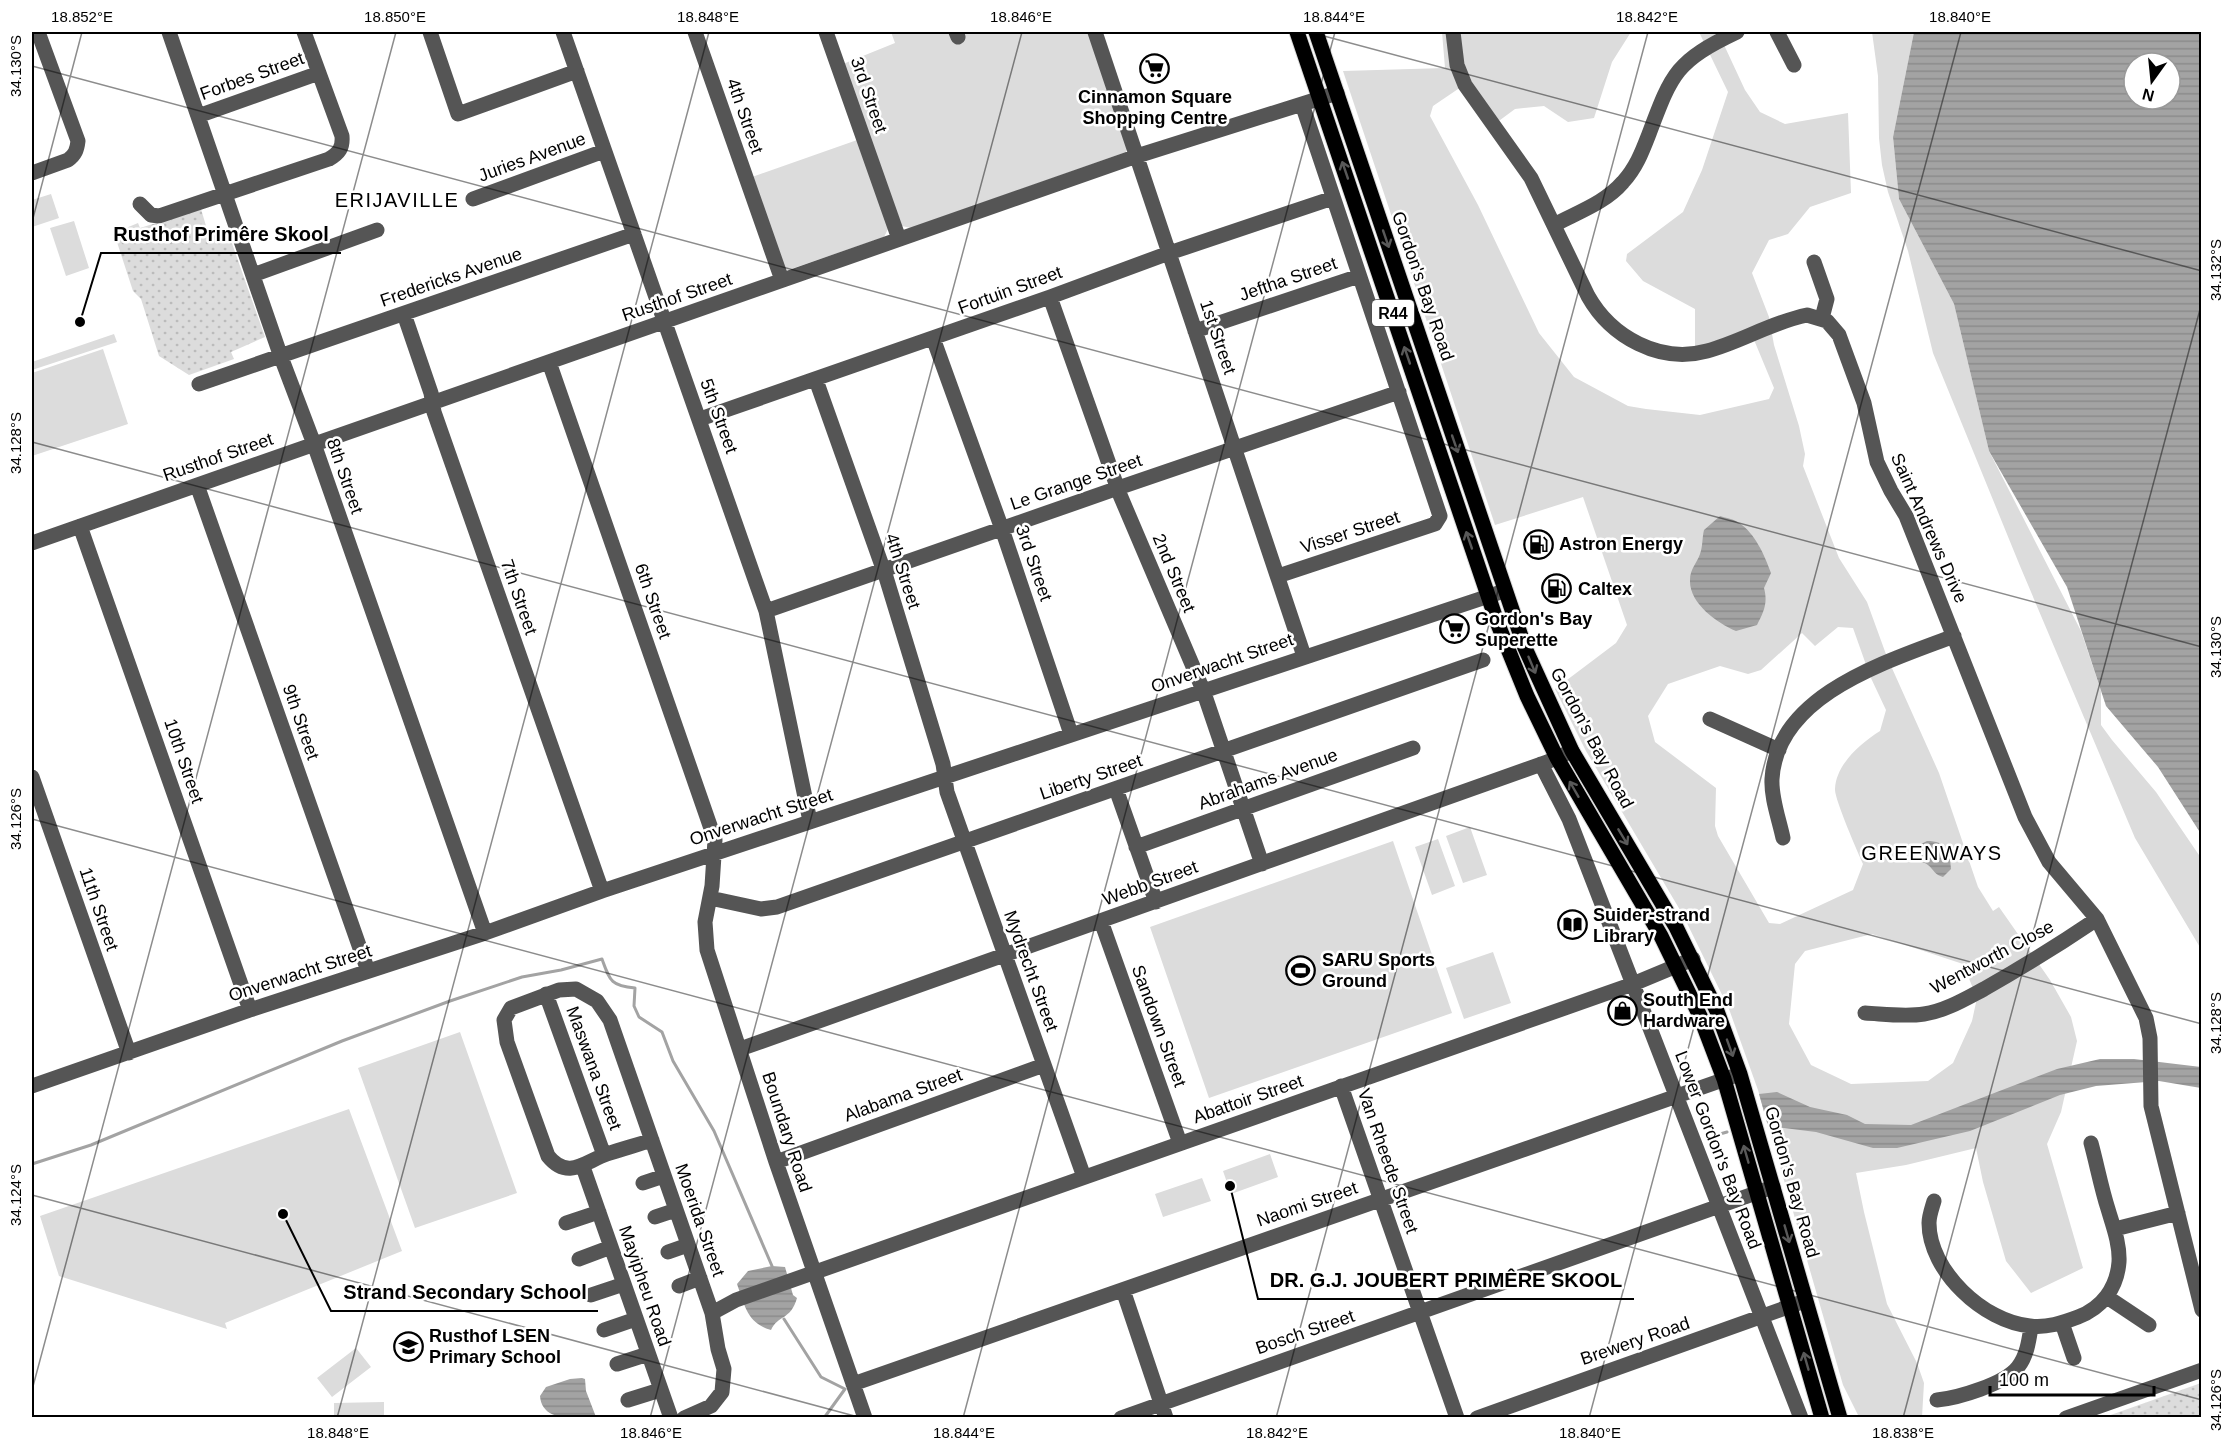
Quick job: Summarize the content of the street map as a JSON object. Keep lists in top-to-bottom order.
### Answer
{
  "streets": {
    "main road": ["Gordon's Bay Road", "R44"],
    "street": [
      "Forbes Street",
      "3rd Street",
      "4th Street",
      "Juries Avenue",
      "Fredericks Avenue",
      "Jeftha Street",
      "Fortuin Street",
      "Rusthof Street",
      "1st Street",
      "5th Street",
      "8th Street",
      "Le Grange Street",
      "Saint Andrews Drive",
      "Visser Street",
      "2nd Street",
      "7th Street",
      "6th Street",
      "Onverwacht Street",
      "9th Street",
      "10th Street",
      "Liberty Street",
      "Abrahams Avenue",
      "Webb Street",
      "11th Street",
      "Wentworth Close",
      "Mydrecht Street",
      "Sandown Street",
      "Maswana Street",
      "Alabama Street",
      "Abattoir Street",
      "Boundary Road",
      "Lower Gordon's Bay Road",
      "Van Rheede Street",
      "Naomi Street",
      "Moerida Street",
      "Mayipheu Road",
      "Bosch Street",
      "Brewery Road"
    ]
  },
  "crossings": [
    ["Forbes Street", "8th Street"],
    ["3rd Street", "Fortuin Street"],
    ["3rd Street", "Rusthof Street"],
    ["3rd Street", "Le Grange Street"],
    ["3rd Street", "Onverwacht Street"],
    ["4th Street", "Fortuin Street"],
    ["4th Street", "Rusthof Street"],
    ["4th Street", "Le Grange Street"],
    ["4th Street", "Onverwacht Street"],
    ["4th Street", "Mydrecht Street"],
    ["Juries Avenue", "5th Street"],
    ["Fredericks Avenue", "5th Street"],
    ["Fredericks Avenue", "8th Street"],
    ["Fredericks Avenue", "7th Street"],
    ["Jeftha Street", "1st Street"],
    ["Gordon's Bay Road", "Rusthof Street"],
    ["Gordon's Bay Road", "Onverwacht Street"],
    ["Gordon's Bay Road", "Webb Street"],
    ["Gordon's Bay Road", "Abattoir Street"],
    ["Gordon's Bay Road", "Naomi Street"],
    ["Gordon's Bay Road", "Bosch Street"],
    ["Gordon's Bay Road", "Brewery Road"],
    ["Fortuin Street", "1st Street"],
    ["Fortuin Street", "5th Street"],
    ["Fortuin Street", "2nd Street"],
    ["Rusthof Street", "1st Street"],
    ["Rusthof Street", "5th Street"],
    ["Rusthof Street", "8th Street"],
    ["Rusthof Street", "7th Street"],
    ["Rusthof Street", "6th Street"],
    ["Rusthof Street", "9th Street"],
    ["Rusthof Street", "10th Street"],
    ["1st Street", "Le Grange Street"],
    ["1st Street", "Visser Street"],
    ["1st Street", "Onverwacht Street"],
    ["5th Street", "Le Grange Street"],
    ["5th Street", "Onverwacht Street"],
    ["8th Street", "Onverwacht Street"],
    ["Le Grange Street", "Visser Street"],
    ["Le Grange Street", "2nd Street"],
    ["Saint Andrews Drive", "Wentworth Close"],
    ["2nd Street", "Onverwacht Street"],
    ["2nd Street", "Liberty Street"],
    ["2nd Street", "Abrahams Avenue"],
    ["2nd Street", "Webb Street"],
    ["7th Street", "Onverwacht Street"],
    ["6th Street", "Onverwacht Street"],
    ["6th Street", "Boundary Road"],
    ["Onverwacht Street", "9th Street"],
    ["Onverwacht Street", "10th Street"],
    ["Onverwacht Street", "11th Street"],
    ["Onverwacht Street", "Mydrecht Street"],
    ["Onverwacht Street", "Boundary Road"],
    ["Liberty Street", "Mydrecht Street"],
    ["Liberty Street", "Boundary Road"],
    ["Webb Street", "Mydrecht Street"],
    ["Webb Street", "Sandown Street"],
    ["Webb Street", "Boundary Road"],
    ["Webb Street", "Lower Gordon's Bay Road"],
    ["Mydrecht Street", "Alabama Street"],
    ["Mydrecht Street", "Abattoir Street"],
    ["Sandown Street", "Abattoir Street"],
    ["Maswana Street", "Moerida Street"],
    ["Alabama Street", "Boundary Road"],
    ["Abattoir Street", "Boundary Road"],
    ["Abattoir Street", "Lower Gordon's Bay Road"],
    ["Abattoir Street", "Van Rheede Street"],
    ["Abattoir Street", "Moerida Street"],
    ["Boundary Road", "Naomi Street"],
    ["Lower Gordon's Bay Road", "Naomi Street"],
    ["Lower Gordon's Bay Road", "Bosch Street"],
    ["Lower Gordon's Bay Road", "Brewery Road"],
    ["Van Rheede Street", "Naomi Street"],
    ["Van Rheede Street", "Bosch Street"],
    ["Moerida Street", "Mayipheu Road"]
  ],
  "districts": ["ERIJAVILLE", "GREENWAYS"],
  "places": {
    "supermarket": ["Cinnamon Square Shopping Centre", "Gordon's Bay Superette"],
    "other": ["Rusthof Primêre Skool", "DR. G.J. JOUBERT PRIMÊRE SKOOL", "Strand Secondary School"],
    "fuel station": ["Astron Energy", "Caltex"],
    "library": ["Suider-strand Library"],
    "sports": ["SARU Sports Ground"],
    "shop": ["South End Hardware"],
    "school or university": ["Rusthof LSEN Primary School"]
  },
  "scale_bar": "100 m",
  "north": "bottom",
  "coordinates": [
    "18.852°E",
    "18.850°E",
    "18.848°E",
    "18.846°E",
    "18.844°E",
    "18.842°E",
    "18.840°E",
    "34.130°S",
    "34.132°S",
    "34.128°S",
    "34.126°S",
    "34.124°S",
    "18.838°E"
  ]
}
